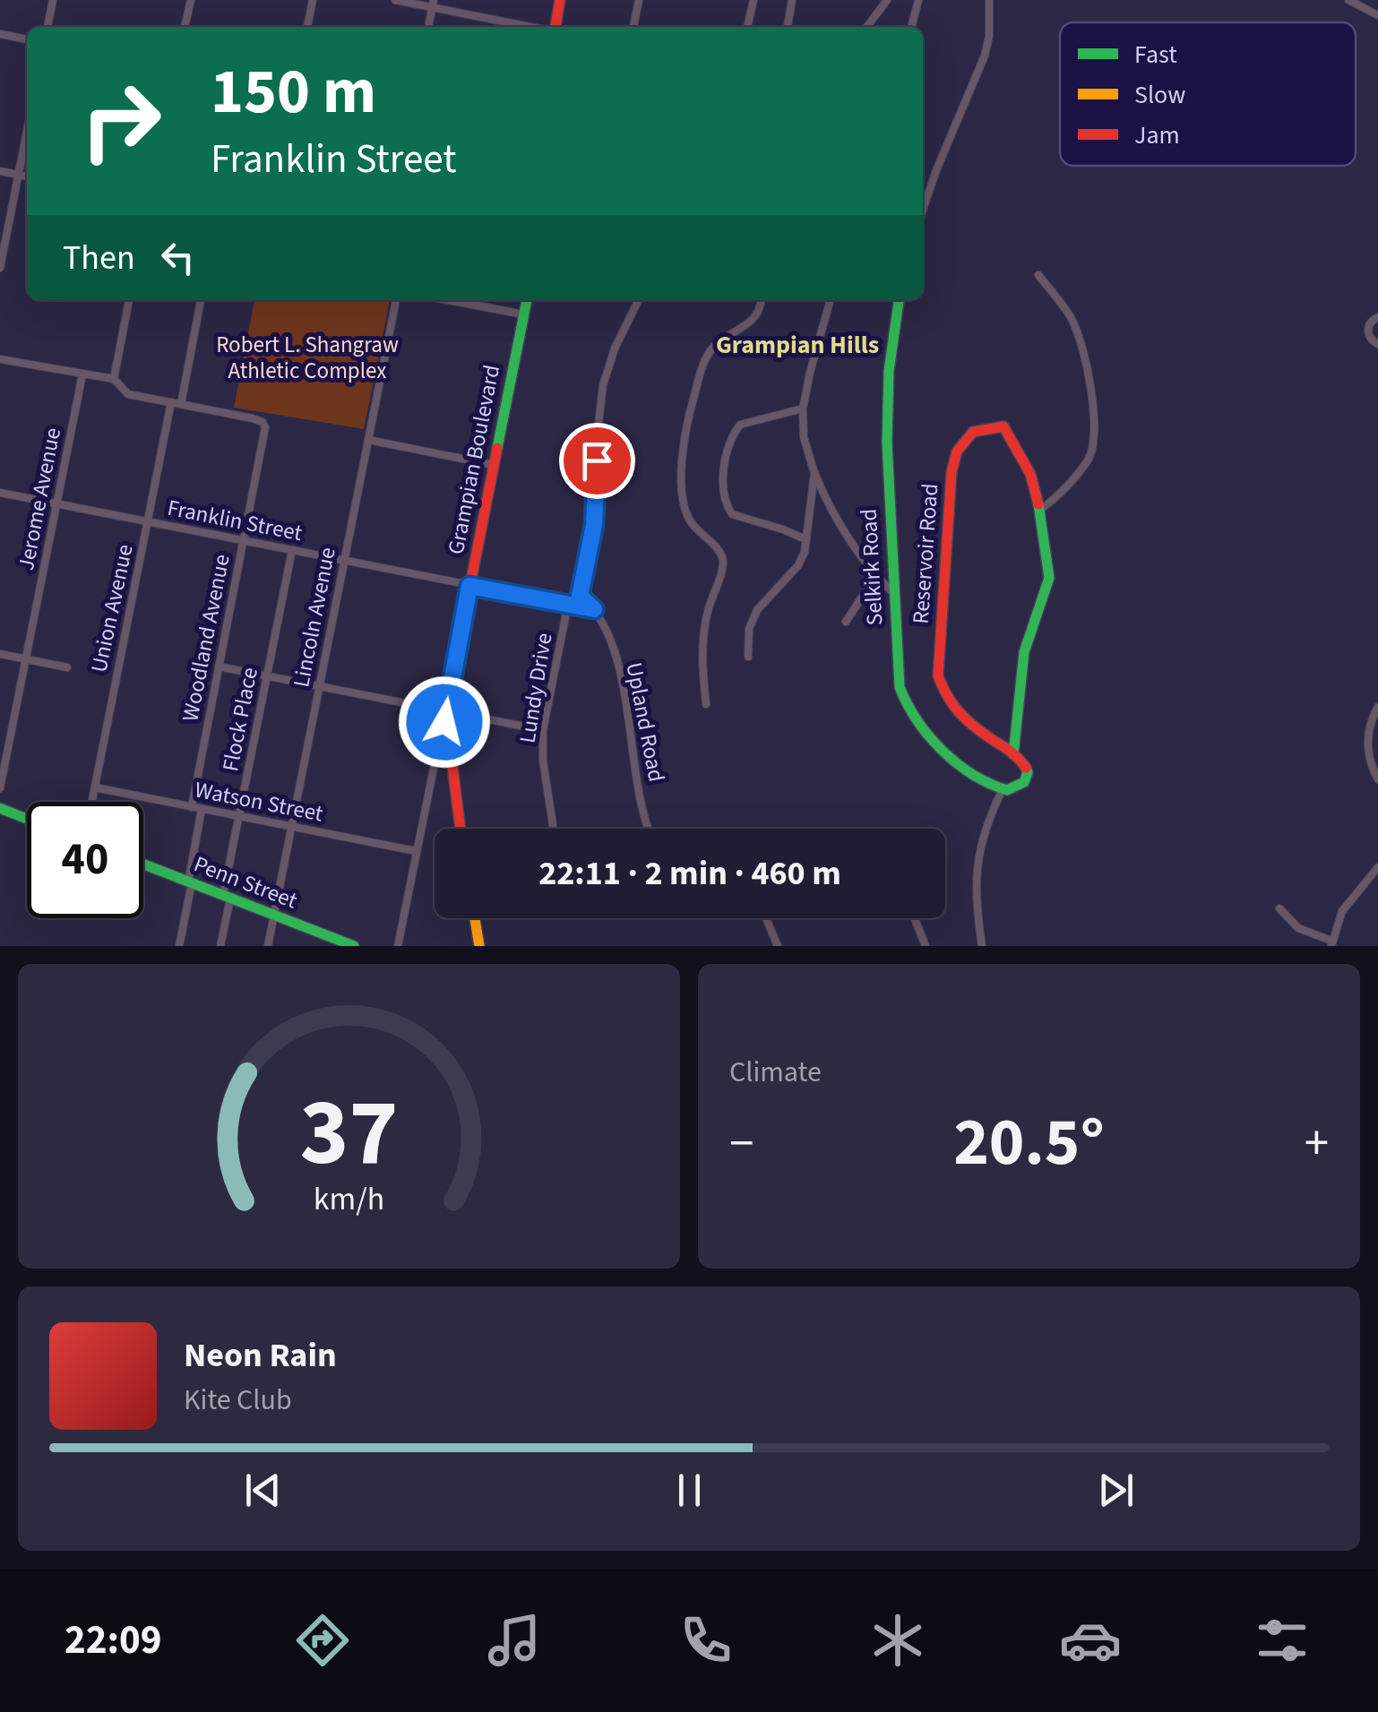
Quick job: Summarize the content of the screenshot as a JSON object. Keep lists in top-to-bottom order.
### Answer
{
  "streets": {
    "street": [
      "Grampian Boulevard",
      "Jerome Avenue",
      "Franklin Street",
      "Reservoir Road",
      "Selkirk Road",
      "Union Avenue",
      "Lincoln Avenue",
      "Woodland Avenue",
      "Lundy Drive",
      "Flock Place",
      "Upland Road",
      "Watson Street",
      "Penn Street"
    ]
  },
  "crossings": [
    ["Grampian Boulevard", "Franklin Street"],
    ["Jerome Avenue", "Franklin Street"],
    ["Franklin Street", "Union Avenue"],
    ["Franklin Street", "Lincoln Avenue"],
    ["Franklin Street", "Woodland Avenue"],
    ["Franklin Street", "Lundy Drive"],
    ["Franklin Street", "Flock Place"],
    ["Reservoir Road", "Selkirk Road"],
    ["Union Avenue", "Watson Street"],
    ["Lincoln Avenue", "Watson Street"],
    ["Lincoln Avenue", "Penn Street"],
    ["Woodland Avenue", "Watson Street"],
    ["Flock Place", "Watson Street"],
    ["Flock Place", "Penn Street"]
  ],
  "districts": ["Grampian Hills"],
  "parks": ["Robert L. Shangraw Athletic Complex"],
  "legend": ["Fast", "Slow", "Jam"],
  "page": {
    "turn": ["150 m", "Franklin Street"],
    "then": "Then",
    "limit": "40",
    "trip": "22:11 · 2 min · 460 m",
    "tile": "Climate",
    "heat": ["−", "20.5°", "+"],
    "song": ["Neon Rain", "Kite Club"],
    "tabs": "22:09",
    "gauge": ["37", "km/h"]
  }
}
